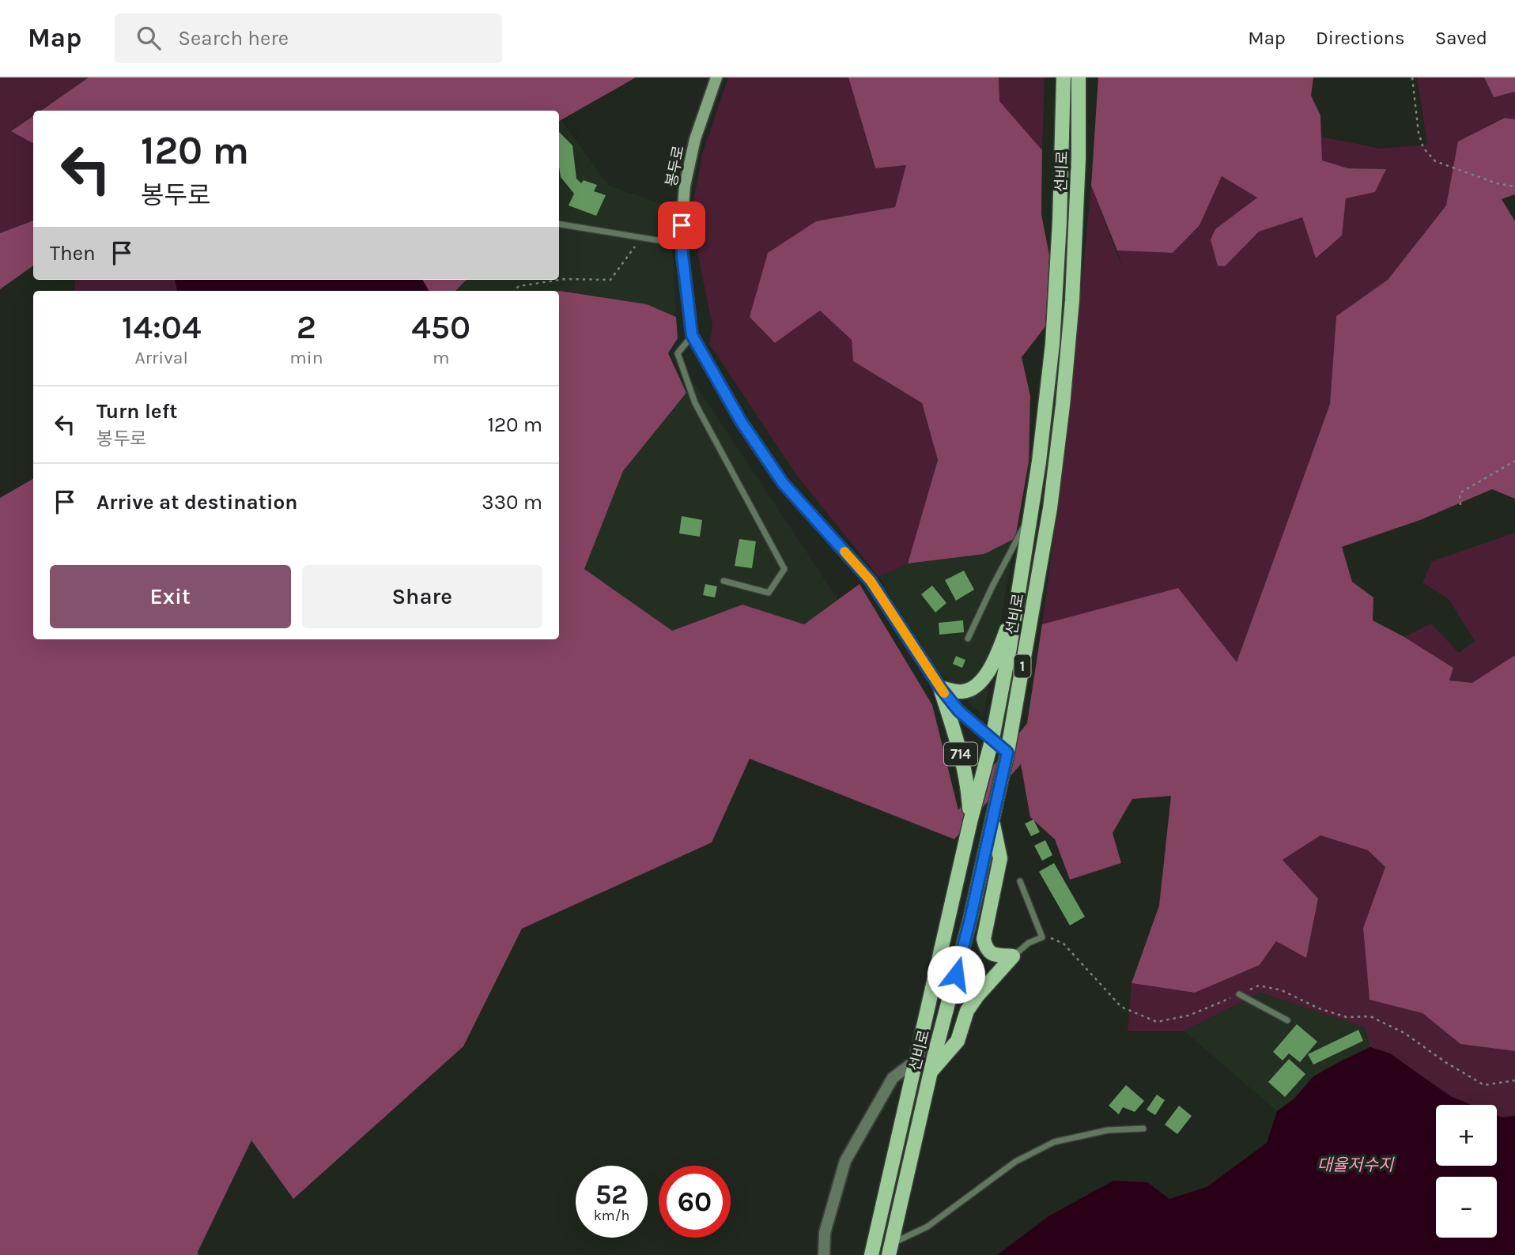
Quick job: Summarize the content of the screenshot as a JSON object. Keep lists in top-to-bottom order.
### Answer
{
  "streets": {
    "main road": [
      "봉두로",
      "선비로",
      "1",
      "714"
    ]
  },
  "crossings": [
    ["봉두로", "선비로"],
    ["봉두로", "714"],
    ["선비로", "714"]
  ],
  "water": ["대율저수지"],
  "page": {
    "header": "Map",
    "search": "Search here",
    "nav": ["Map", "Directions", "Saved"],
    "turn": ["120 m", "봉두로"],
    "then": "Then",
    "eta": [
      "14:04",
      "Arrival",
      "2",
      "min",
      "450",
      "m"
    ],
    "list": [
      {
        "name": "Turn left",
        "note": "봉두로",
        "value": "120 m"
      },
      {
        "name": "Arrive at destination",
        "value": "330 m"
      }
    ],
    "buttons": ["Exit", "Share"],
    "map_buttons": ["+", "−"],
    "speed": "52 km/h",
    "limit": "60"
  }
}
